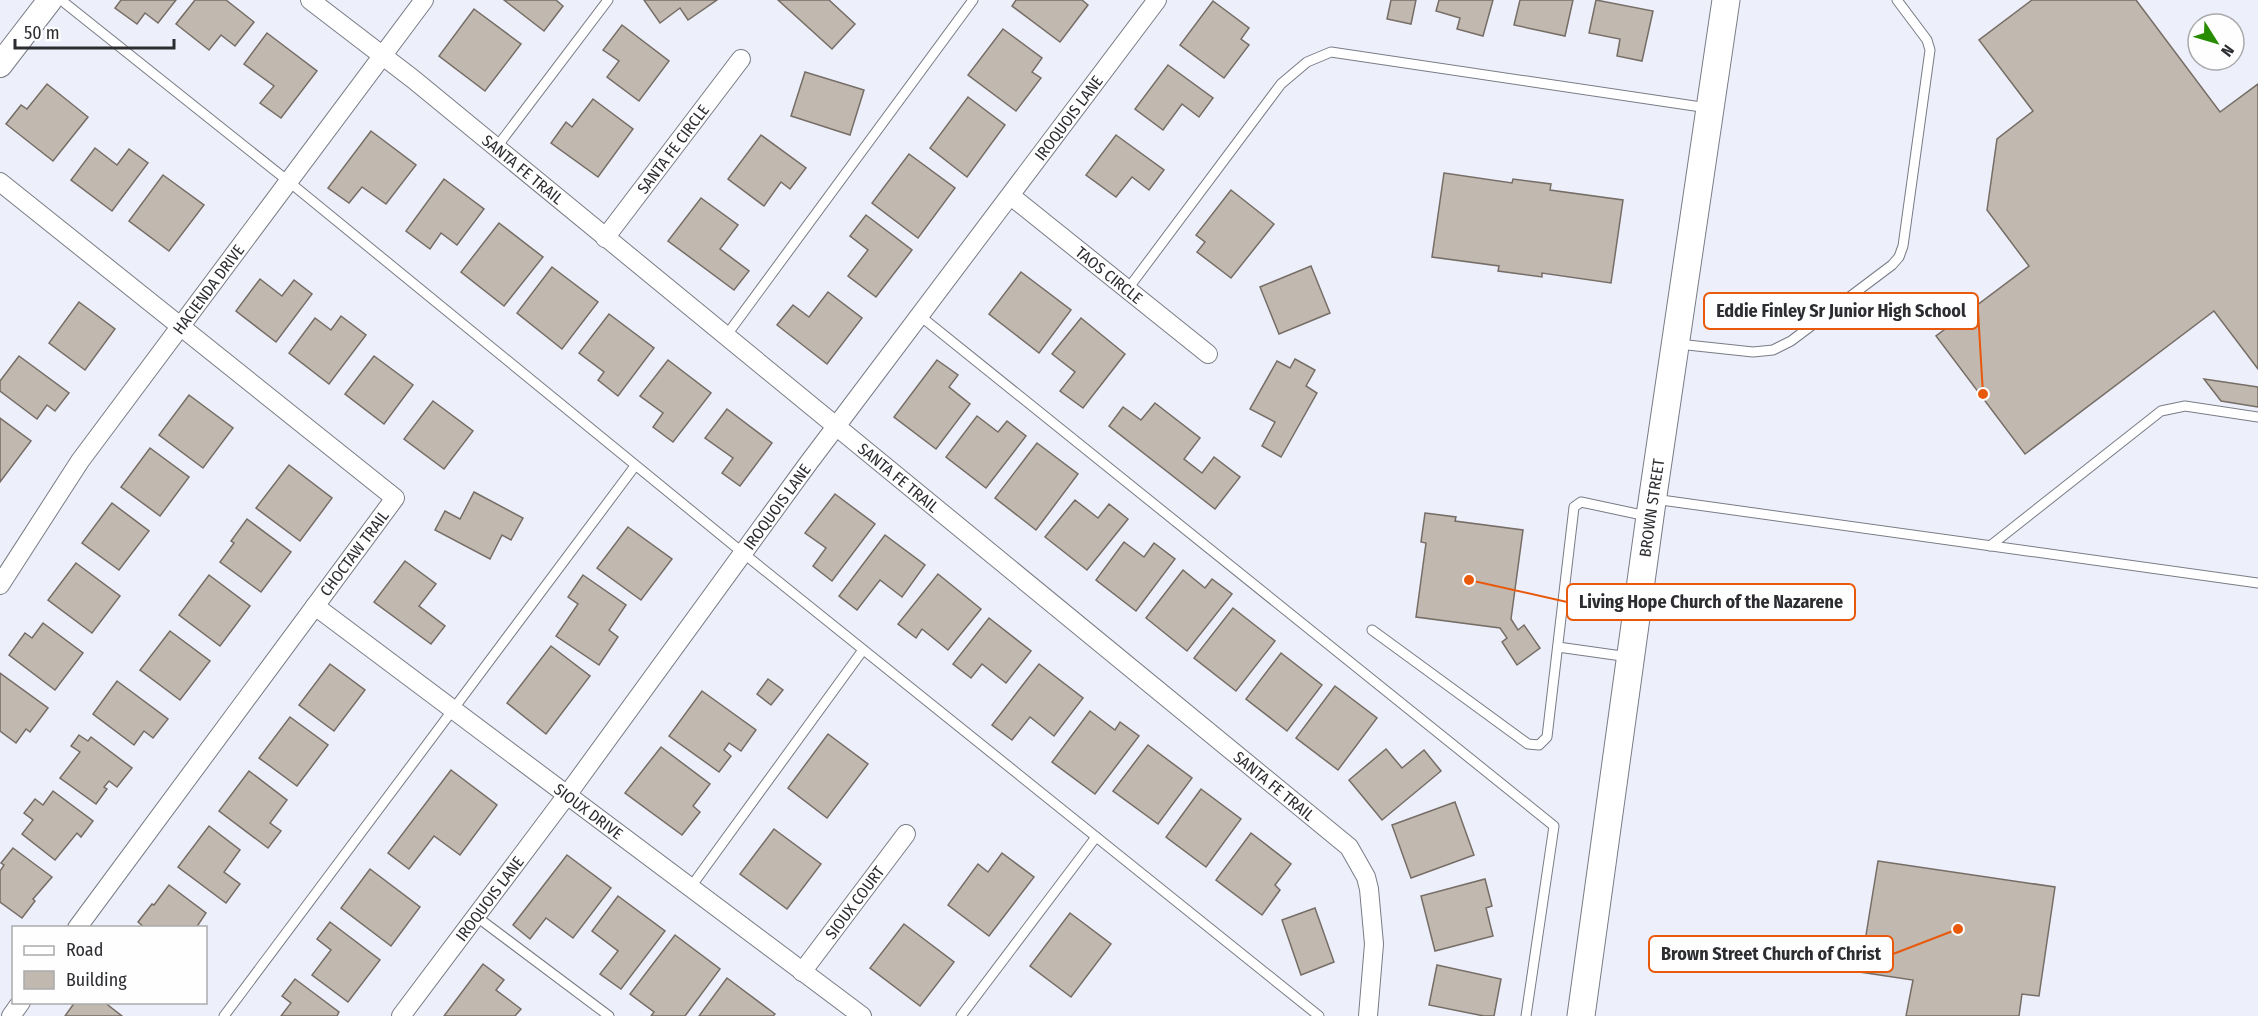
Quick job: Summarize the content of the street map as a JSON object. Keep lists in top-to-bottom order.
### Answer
{
  "streets": {
    "main road": ["BROWN STREET"],
    "street": [
      "IROQUOIS LANE",
      "SANTA FE CIRCLE",
      "SANTA FE TRAIL",
      "TAOS CIRCLE",
      "HACIENDA DRIVE",
      "CHOCTAW TRAIL",
      "SIOUX DRIVE",
      "SIOUX COURT"
    ]
  },
  "crossings": [
    ["IROQUOIS LANE", "SANTA FE TRAIL"],
    ["IROQUOIS LANE", "TAOS CIRCLE"],
    ["IROQUOIS LANE", "SIOUX DRIVE"],
    ["SANTA FE CIRCLE", "SANTA FE TRAIL"],
    ["SANTA FE TRAIL", "HACIENDA DRIVE"],
    ["HACIENDA DRIVE", "CHOCTAW TRAIL"],
    ["CHOCTAW TRAIL", "SIOUX DRIVE"],
    ["SIOUX DRIVE", "SIOUX COURT"]
  ],
  "places": ["Eddie Finley Sr Junior High School", "Living Hope Church of the Nazarene", "Brown Street Church of Christ"],
  "legend": ["Road", "Building"],
  "scale_bar": "50 m",
  "north": "bottom right"
}
